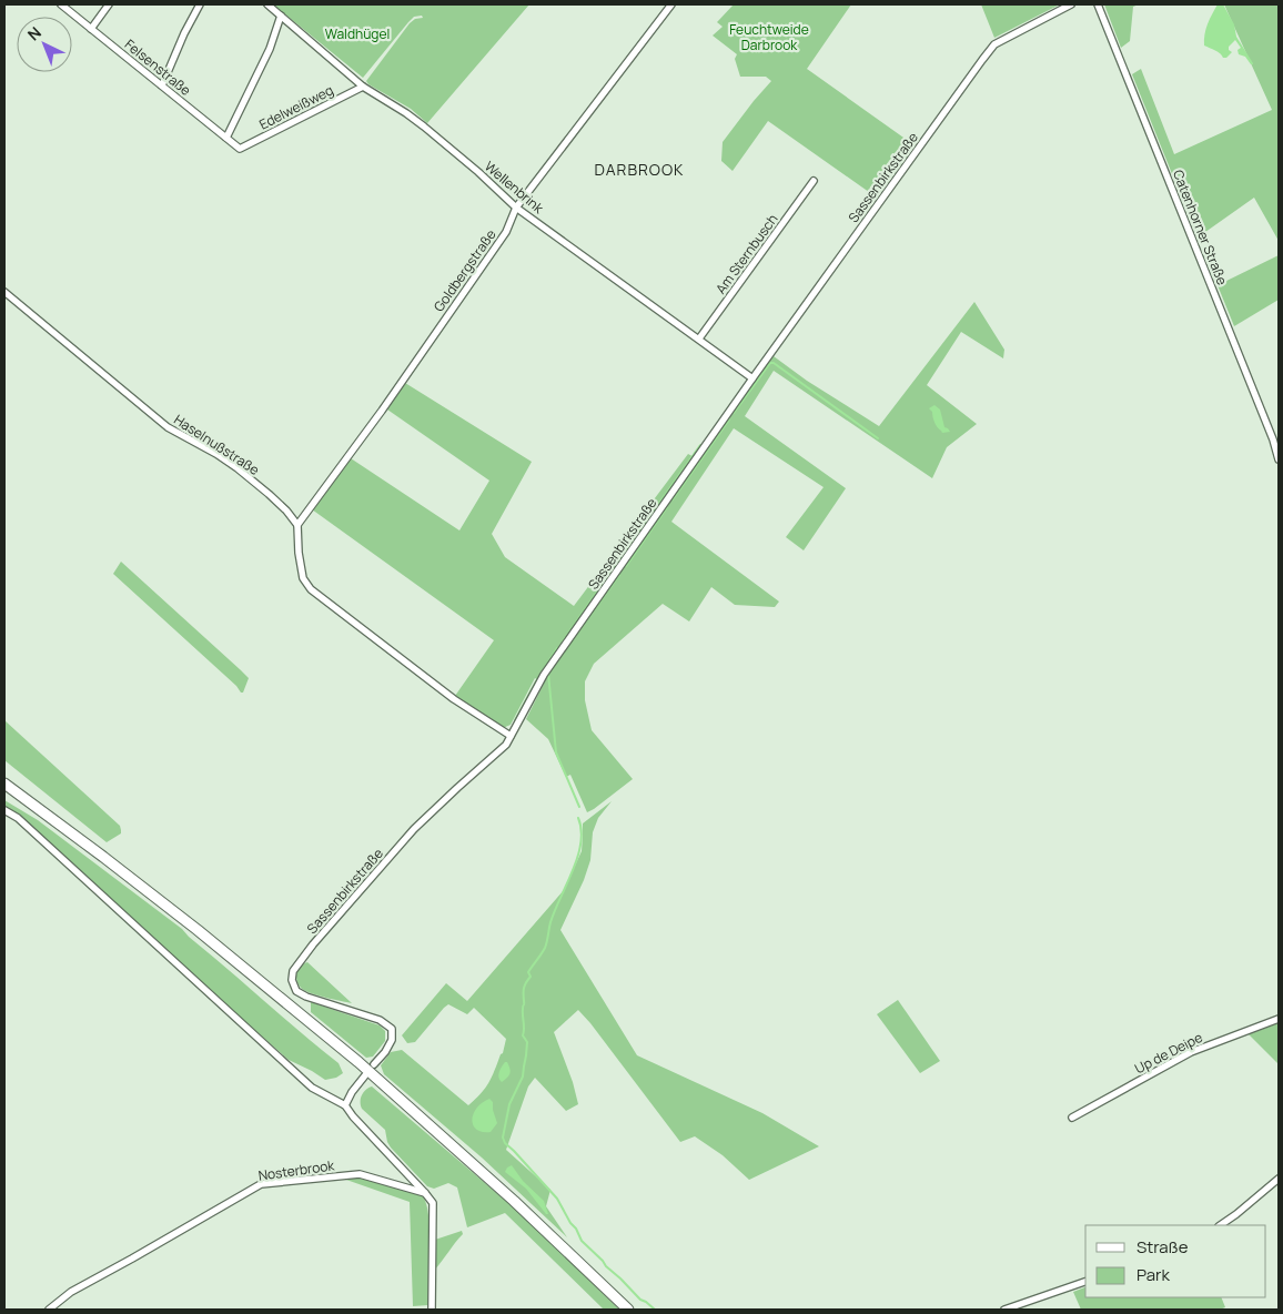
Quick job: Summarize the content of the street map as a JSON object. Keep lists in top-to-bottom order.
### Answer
{
  "streets": {
    "street": [
      "Felsenstraße",
      "Edelweißweg",
      "Sassenbirkstraße",
      "Wellenbrink",
      "Catenhorner Straße",
      "Am Sternbusch",
      "Goldbergstraße",
      "Haselnußstraße",
      "Up de Deipe",
      "Nosterbrook"
    ]
  },
  "crossings": [
    ["Felsenstraße", "Edelweißweg"],
    ["Edelweißweg", "Wellenbrink"],
    ["Sassenbirkstraße", "Wellenbrink"],
    ["Wellenbrink", "Am Sternbusch"],
    ["Wellenbrink", "Goldbergstraße"],
    ["Goldbergstraße", "Haselnußstraße"]
  ],
  "districts": ["DARBROOK"],
  "parks": ["Feuchtweide Darbrook", "Waldhügel"],
  "legend": ["Straße", "Park"],
  "north": "top left"
}
